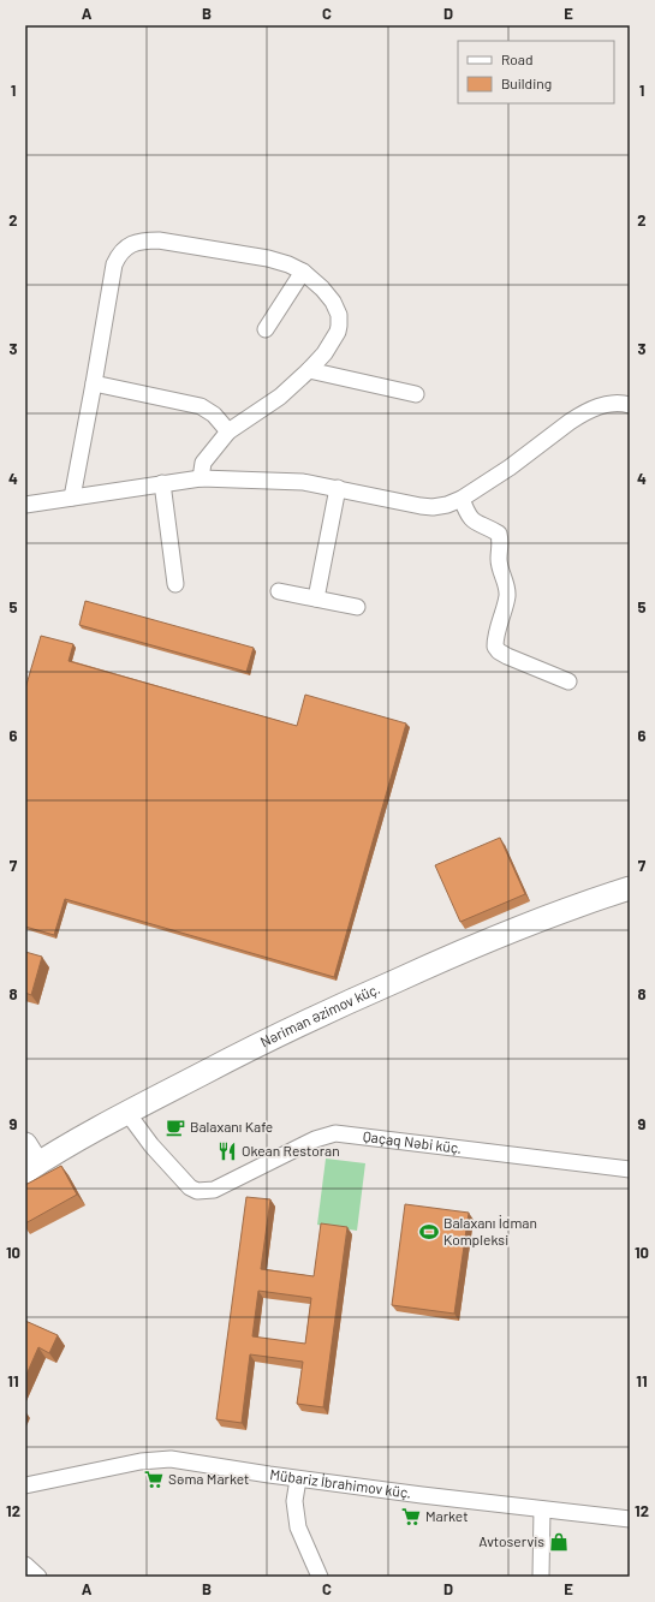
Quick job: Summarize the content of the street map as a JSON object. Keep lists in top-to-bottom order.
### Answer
{
  "streets": {
    "main road": ["Nəriman Əzimov küç."],
    "street": ["Qaçaq Nəbi küç.", "Mübariz İbrahimov küç."]
  },
  "crossings": [
    ["Nəriman Əzimov küç.", "Qaçaq Nəbi küç."]
  ],
  "places": {
    "cafe": ["Balaxanı Kafe"],
    "restaurant": ["Okean Restoran"],
    "sports": ["Balaxanı İdman Kompleksi"],
    "supermarket": ["Səma Market", "Market"],
    "shop": ["Avtoservis"]
  },
  "legend": ["Road", "Building"],
  "grid": {
    "columns": [
      "A",
      "B",
      "C",
      "D",
      "E"
    ],
    "rows": [
      "1",
      "2",
      "3",
      "4",
      "5",
      "6",
      "7",
      "8",
      "9",
      "10",
      "11",
      "12"
    ]
  }
}
